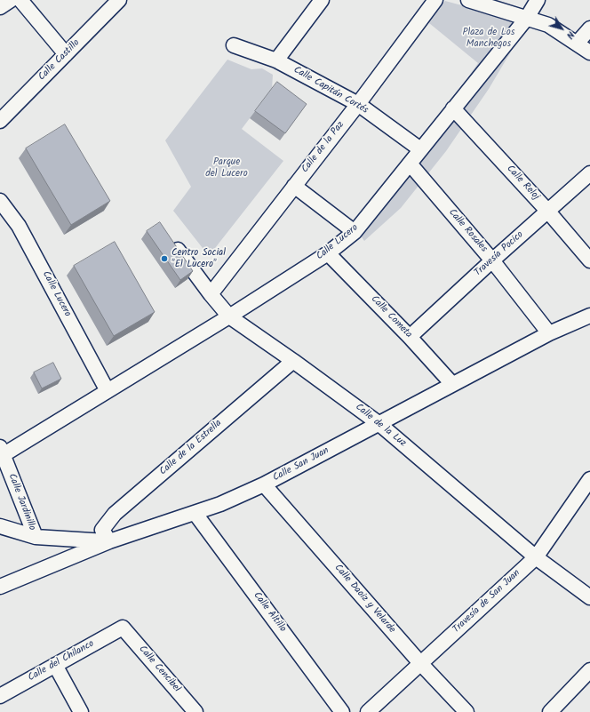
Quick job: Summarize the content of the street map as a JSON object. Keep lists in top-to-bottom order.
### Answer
{
  "streets": {
    "street": [
      "Calle Castillo",
      "Calle Capitán Cortés",
      "Calle de la Paz",
      "Calle Reloj",
      "Calle Rosales",
      "Calle Lucero",
      "Travesía Pocico",
      "Calle Cometa",
      "Calle de la Luz",
      "Calle de la Estrella",
      "Calle San Juan",
      "Calle Jardinillo",
      "Calle Daoiz y Velarde",
      "Travesía de San Juan",
      "Calle Altillo",
      "Calle del Chilanco",
      "Calle Cencibel"
    ]
  },
  "crossings": [
    ["Calle Capitán Cortés", "Calle de la Paz"],
    ["Calle Capitán Cortés", "Calle Lucero"],
    ["Calle de la Paz", "Calle de la Luz"],
    ["Calle Reloj", "Calle Lucero"],
    ["Calle Reloj", "Travesía Pocico"],
    ["Calle Rosales", "Calle Lucero"],
    ["Calle Rosales", "Travesía Pocico"],
    ["Calle Rosales", "Calle San Juan"],
    ["Calle Lucero", "Calle Cometa"],
    ["Calle Lucero", "Calle de la Luz"],
    ["Calle Lucero", "Calle Jardinillo"],
    ["Travesía Pocico", "Calle Cometa"],
    ["Calle Cometa", "Calle San Juan"],
    ["Calle de la Luz", "Calle de la Estrella"],
    ["Calle de la Luz", "Calle San Juan"],
    ["Calle de la Luz", "Travesía de San Juan"],
    ["Calle de la Estrella", "Calle San Juan"],
    ["Calle San Juan", "Calle Daoiz y Velarde"],
    ["Calle San Juan", "Calle Altillo"],
    ["Calle Daoiz y Velarde", "Travesía de San Juan"],
    ["Calle del Chilanco", "Calle Cencibel"]
  ],
  "parks": ["Plaza de Los Manchegos", "Parque del Lucero"],
  "places": ["Centro Social \"El Lucero\""],
  "north": "bottom right"
}
